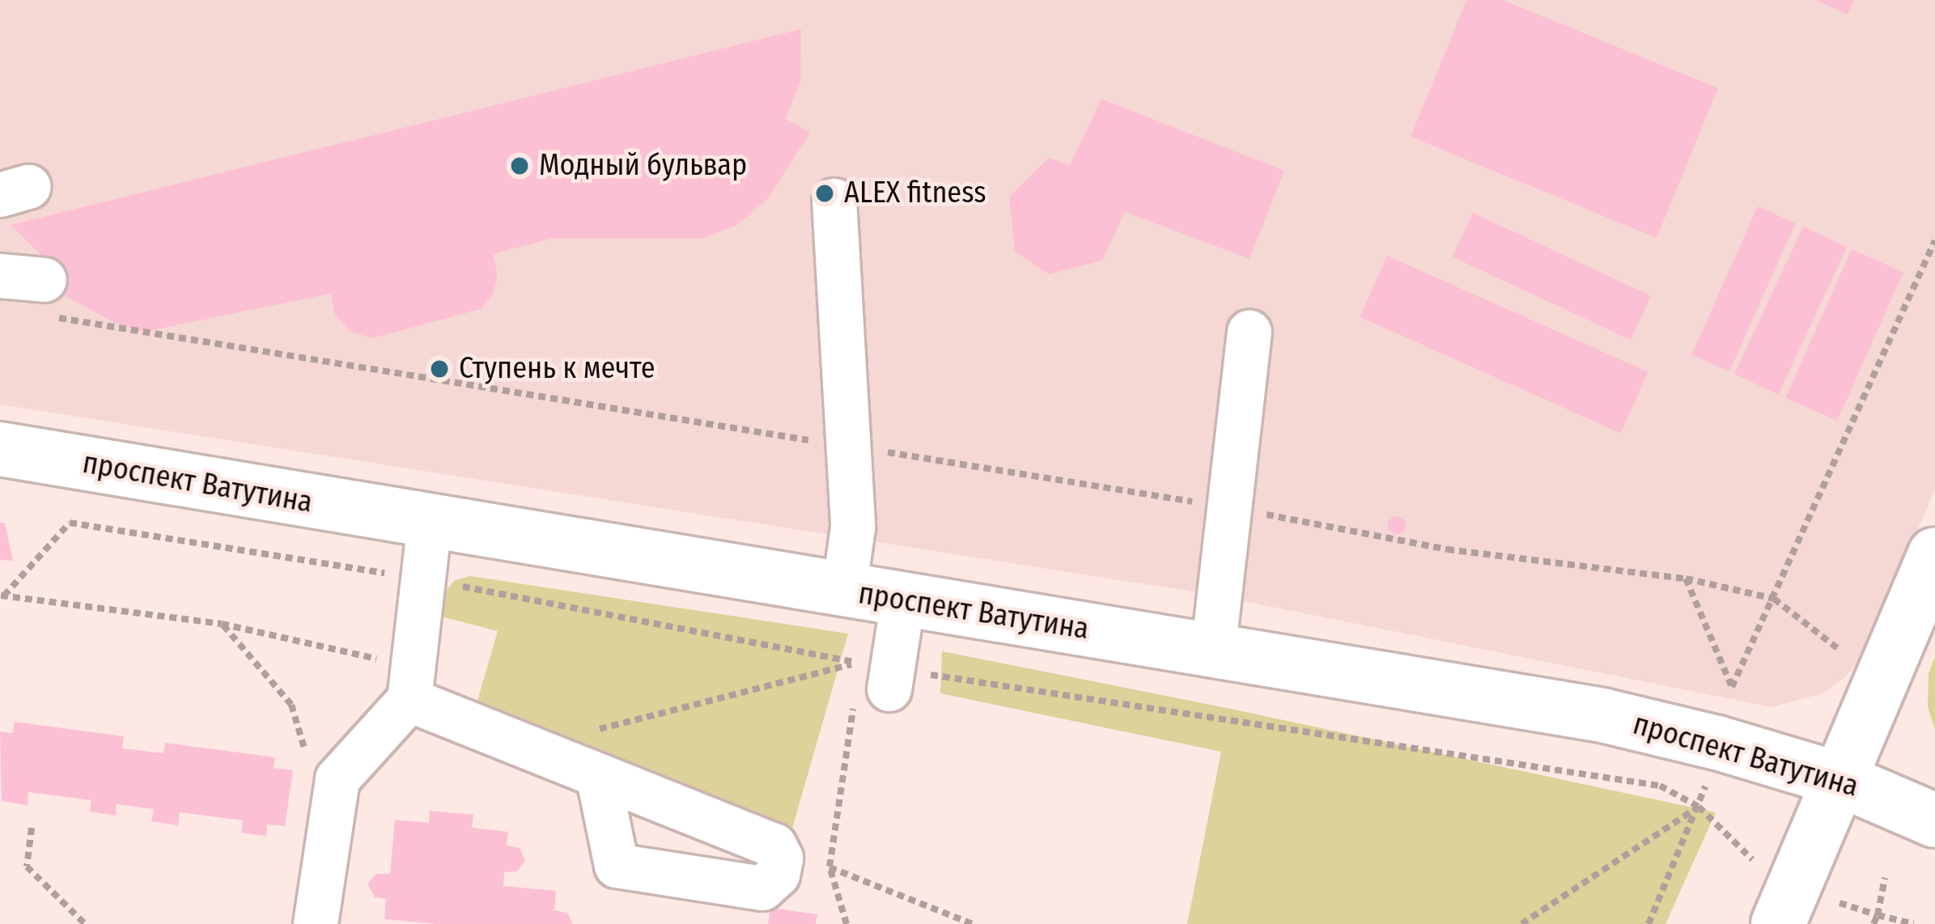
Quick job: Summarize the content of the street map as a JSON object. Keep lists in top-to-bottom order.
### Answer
{
  "streets": {
    "main road": ["проспект Ватутина"]
  },
  "places": ["Модный бульвар", "ALEX fitness", "Ступень к мечте"]
}
